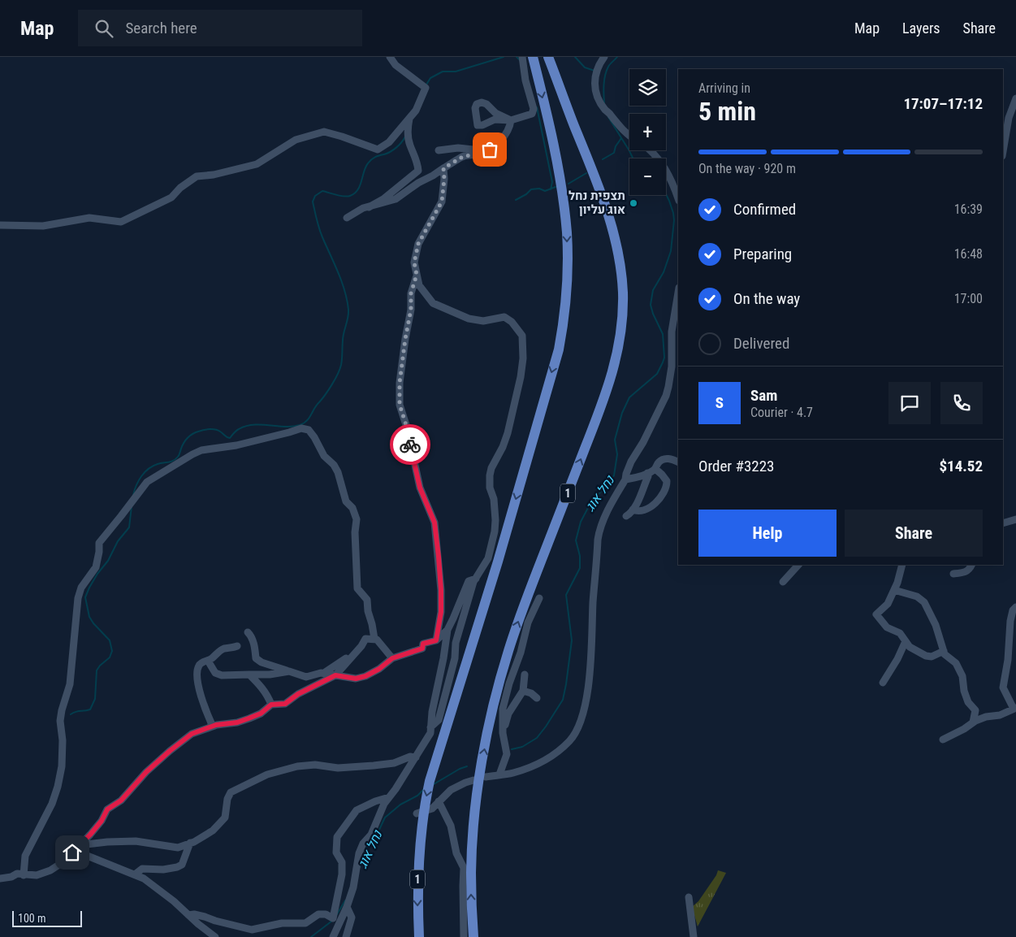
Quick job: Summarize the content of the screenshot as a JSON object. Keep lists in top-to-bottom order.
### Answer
{
  "streets": {
    "highway": ["1"]
  },
  "water": ["נחל אוג"],
  "places": ["תצפית נחל אוג עליון"],
  "scale_bar": "100 m",
  "page": {
    "header": "Map",
    "search": "Search here",
    "nav": ["Map", "Layers", "Share"],
    "map_buttons": ["+", "−"],
    "heading": ["5 min", "Arriving in", "17:07–17:12"],
    "panel": [
      "Sam",
      "Courier · 4.7",
      "Order #3223",
      "$14.52"
    ],
    "bar": "On the way · 920 m",
    "list": [
      ["Confirmed", "16:39"],
      ["Preparing", "16:48"],
      ["On the way", "17:00"],
      "Delivered"
    ],
    "round": "S",
    "buttons": ["Help", "Share"],
    "scale": "100 m"
  }
}
